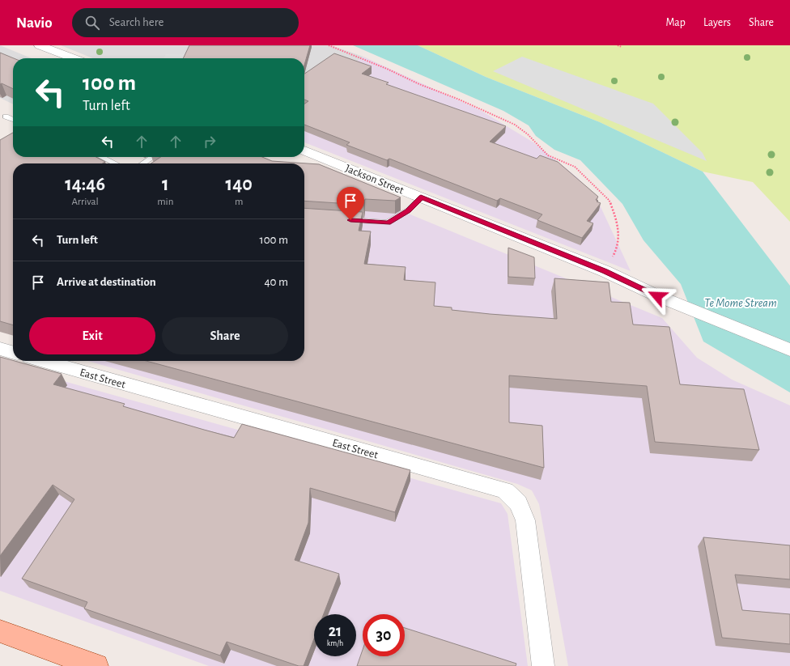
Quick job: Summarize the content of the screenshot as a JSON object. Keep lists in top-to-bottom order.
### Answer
{
  "streets": {
    "street": ["Jackson Street", "East Street"]
  },
  "water": ["Te Mome Stream"],
  "page": {
    "header": "Navio",
    "search": "Search here",
    "nav": ["Map", "Layers", "Share"],
    "turn": ["100 m", "Turn left"],
    "eta": [
      "14:46",
      "Arrival",
      "1",
      "min",
      "140",
      "m"
    ],
    "list": [
      {
        "name": "Turn left",
        "value": "100 m"
      },
      {
        "name": "Arrive at destination",
        "value": "40 m"
      }
    ],
    "buttons": ["Exit", "Share"],
    "speed": "21 km/h",
    "limit": "30"
  }
}
